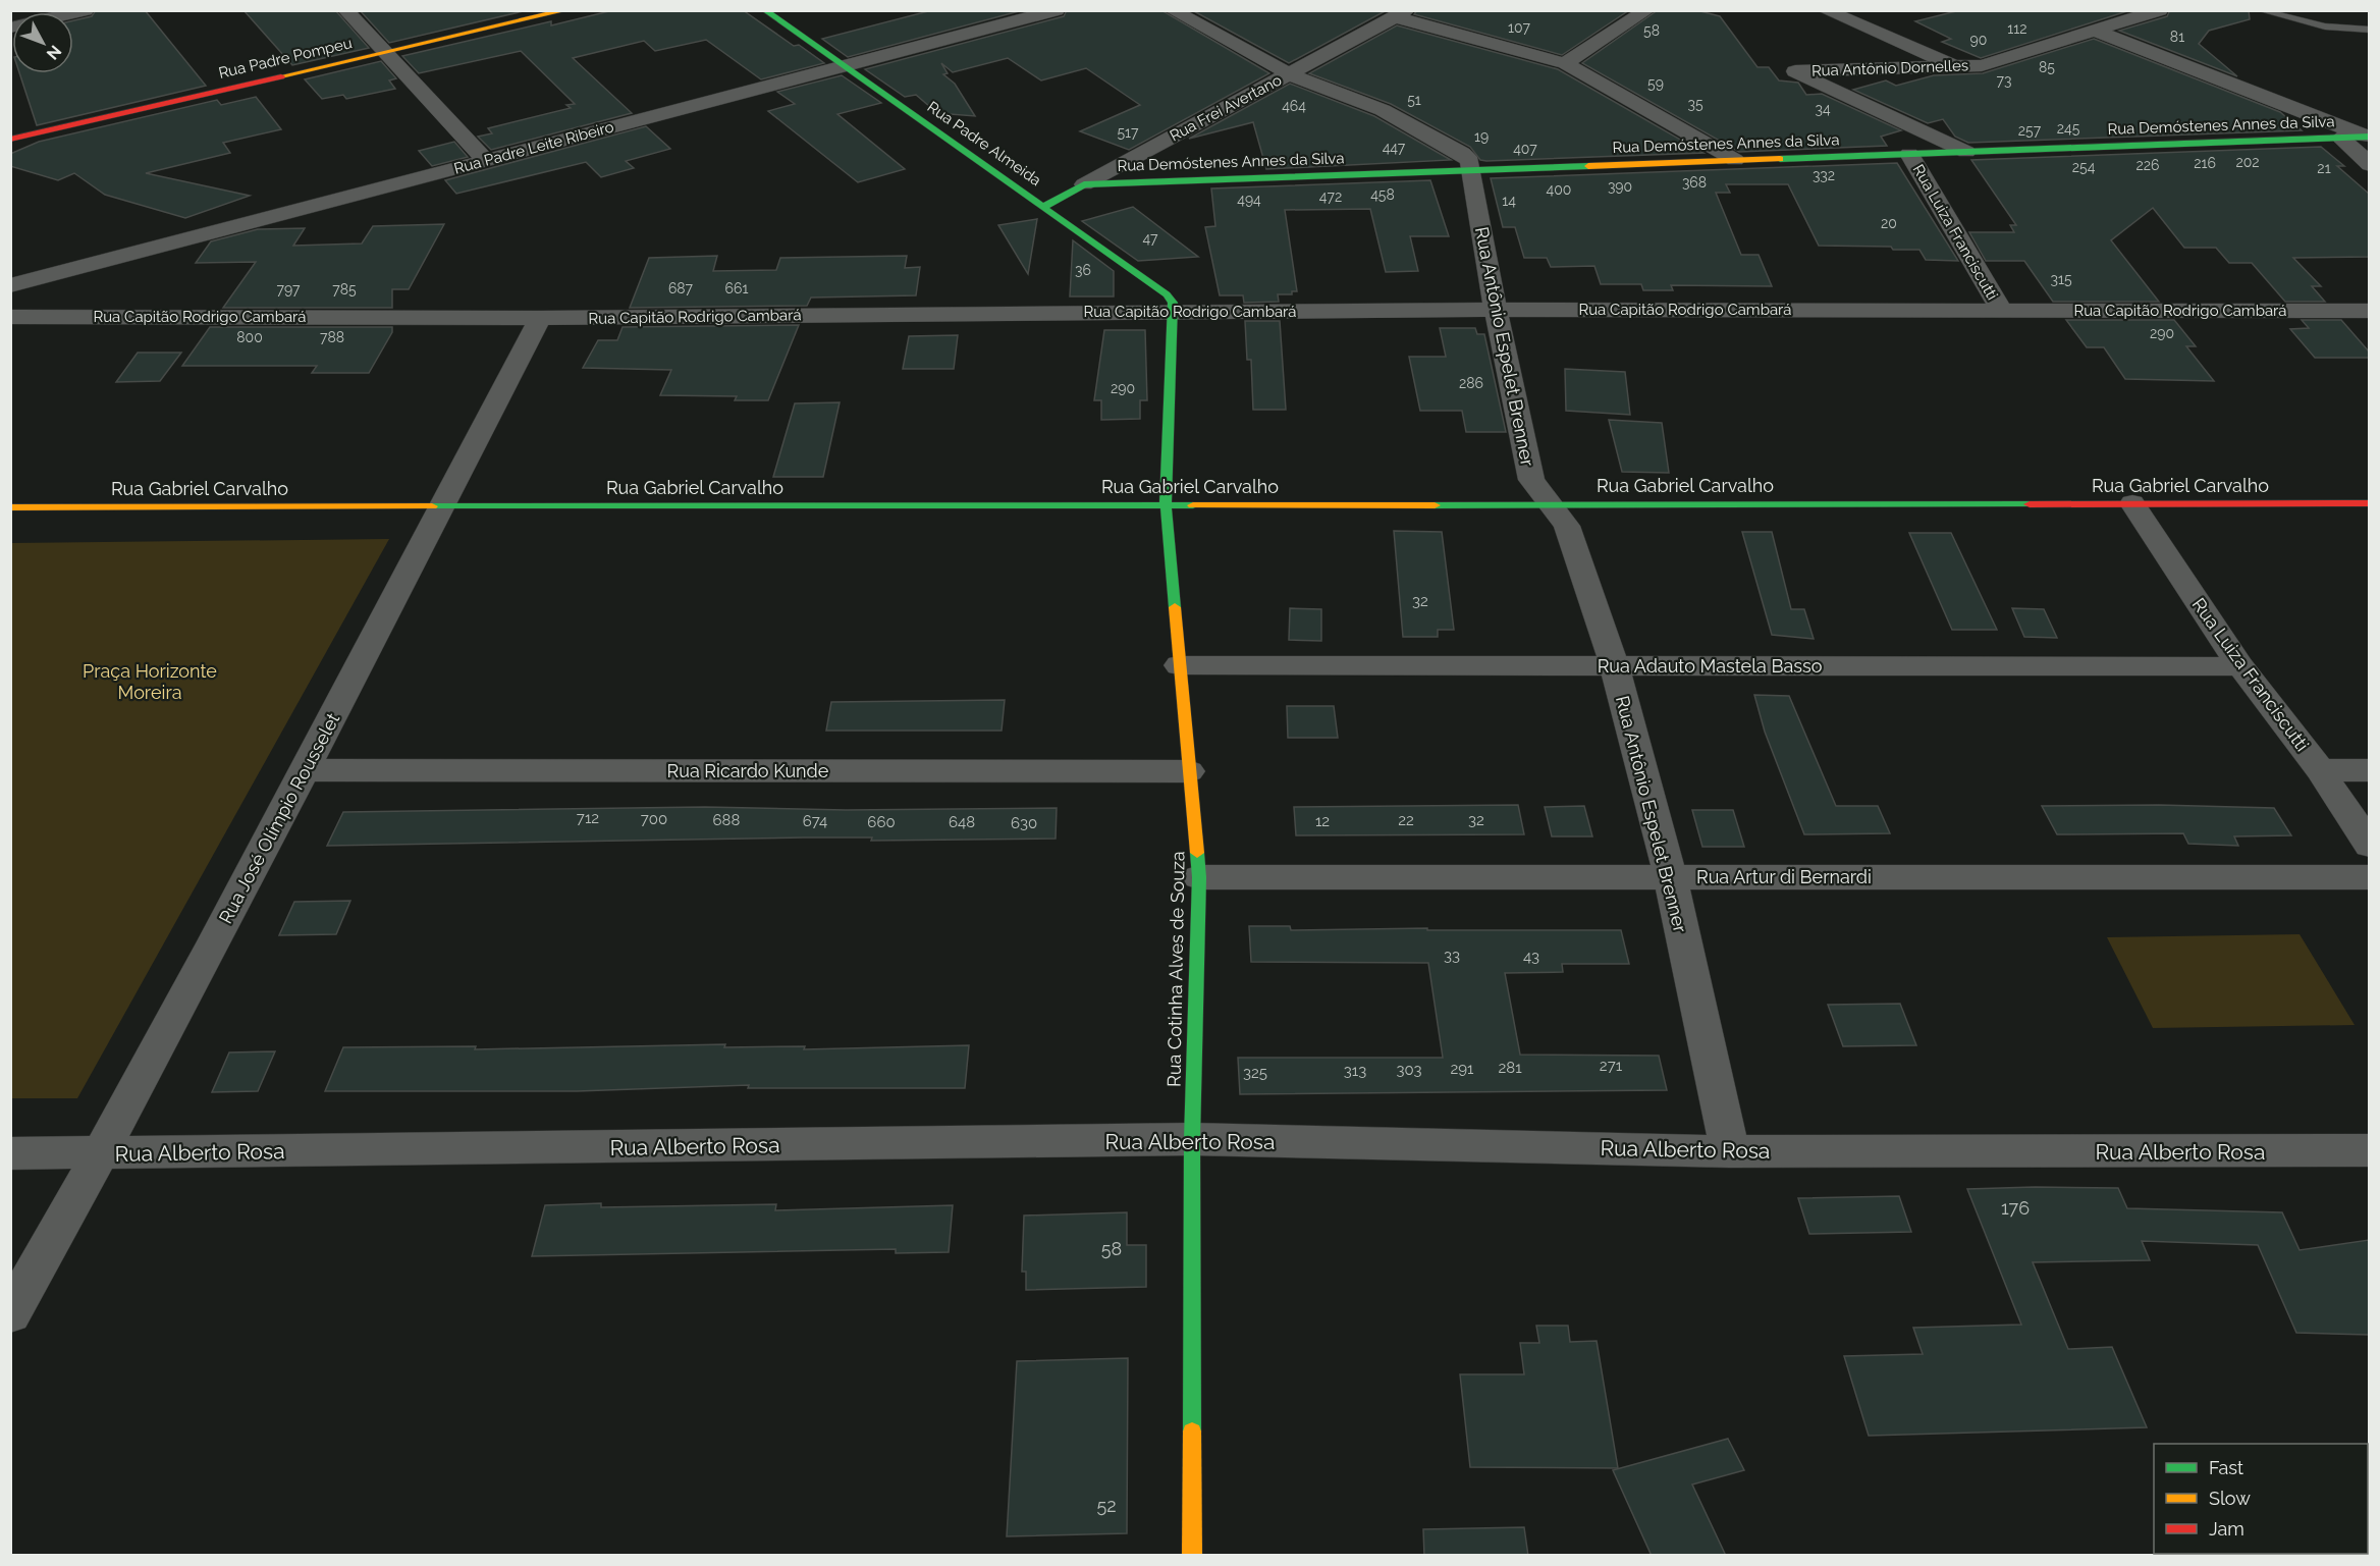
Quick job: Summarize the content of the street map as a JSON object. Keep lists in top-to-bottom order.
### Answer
{
  "streets": {
    "street": [
      "Rua Padre Pompeu",
      "Rua Antônio Dornelles",
      "Rua Frei Avertano",
      "Rua Demóstenes Annes da Silva",
      "Rua Padre Almeida",
      "Rua Padre Leite Ribeiro",
      "Rua Luiza Franciscutti",
      "Rua Capitão Rodrigo Cambará",
      "Rua Antônio Espelet Brenner",
      "Rua Gabriel Carvalho",
      "Rua Adauto Mastela Basso",
      "Rua Ricardo Kunde",
      "Rua José Olímpio Rousselet",
      "Rua Artur di Bernardi",
      "Rua Cotinha Alves de Souza",
      "Rua Alberto Rosa"
    ]
  },
  "crossings": [
    ["Rua Antônio Dornelles", "Rua Demóstenes Annes da Silva"],
    ["Rua Frei Avertano", "Rua Demóstenes Annes da Silva"],
    ["Rua Frei Avertano", "Rua Padre Almeida"],
    ["Rua Demóstenes Annes da Silva", "Rua Luiza Franciscutti"],
    ["Rua Demóstenes Annes da Silva", "Rua Antônio Espelet Brenner"],
    ["Rua Padre Almeida", "Rua Padre Leite Ribeiro"],
    ["Rua Padre Almeida", "Rua Capitão Rodrigo Cambará"],
    ["Rua Padre Almeida", "Rua Cotinha Alves de Souza"],
    ["Rua Luiza Franciscutti", "Rua Capitão Rodrigo Cambará"],
    ["Rua Luiza Franciscutti", "Rua Gabriel Carvalho"],
    ["Rua Luiza Franciscutti", "Rua Adauto Mastela Basso"],
    ["Rua Capitão Rodrigo Cambará", "Rua Antônio Espelet Brenner"],
    ["Rua Capitão Rodrigo Cambará", "Rua José Olímpio Rousselet"],
    ["Rua Capitão Rodrigo Cambará", "Rua Cotinha Alves de Souza"],
    ["Rua Antônio Espelet Brenner", "Rua Gabriel Carvalho"],
    ["Rua Antônio Espelet Brenner", "Rua Adauto Mastela Basso"],
    ["Rua Antônio Espelet Brenner", "Rua Artur di Bernardi"],
    ["Rua Antônio Espelet Brenner", "Rua Alberto Rosa"],
    ["Rua Gabriel Carvalho", "Rua José Olímpio Rousselet"],
    ["Rua Gabriel Carvalho", "Rua Cotinha Alves de Souza"],
    ["Rua Adauto Mastela Basso", "Rua Cotinha Alves de Souza"],
    ["Rua Ricardo Kunde", "Rua José Olímpio Rousselet"],
    ["Rua Ricardo Kunde", "Rua Cotinha Alves de Souza"],
    ["Rua José Olímpio Rousselet", "Rua Alberto Rosa"],
    ["Rua Artur di Bernardi", "Rua Cotinha Alves de Souza"],
    ["Rua Cotinha Alves de Souza", "Rua Alberto Rosa"]
  ],
  "parks": ["Praça Horizonte Moreira"],
  "house_numbers": [
    "107",
    "112",
    "58",
    "81",
    "90",
    "85",
    "73",
    "59",
    "51",
    "35",
    "464",
    "34",
    "245",
    "257",
    "517",
    "19",
    "447",
    "407",
    "202",
    "216",
    "226",
    "254",
    "21",
    "332",
    "368",
    "390",
    "400",
    "458",
    "472",
    "494",
    "14",
    "20",
    "47",
    "36",
    "315",
    "687",
    "661",
    "797",
    "785",
    "290",
    "800",
    "788",
    "286",
    "290",
    "32",
    "712",
    "700",
    "688",
    "22",
    "32",
    "674",
    "12",
    "660",
    "648",
    "630",
    "33",
    "43",
    "271",
    "281",
    "291",
    "303",
    "313",
    "325",
    "176",
    "58",
    "52"
  ],
  "legend": ["Fast", "Slow", "Jam"],
  "north": "bottom right"
}
